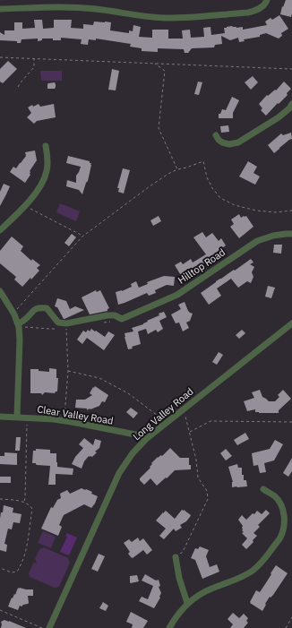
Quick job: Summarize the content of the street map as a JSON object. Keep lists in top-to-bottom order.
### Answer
{
  "streets": {
    "street": ["Hilltop Road", "Long Valley Road", "Clear Valley Road"]
  },
  "crossings": [
    ["Long Valley Road", "Clear Valley Road"]
  ]
}
